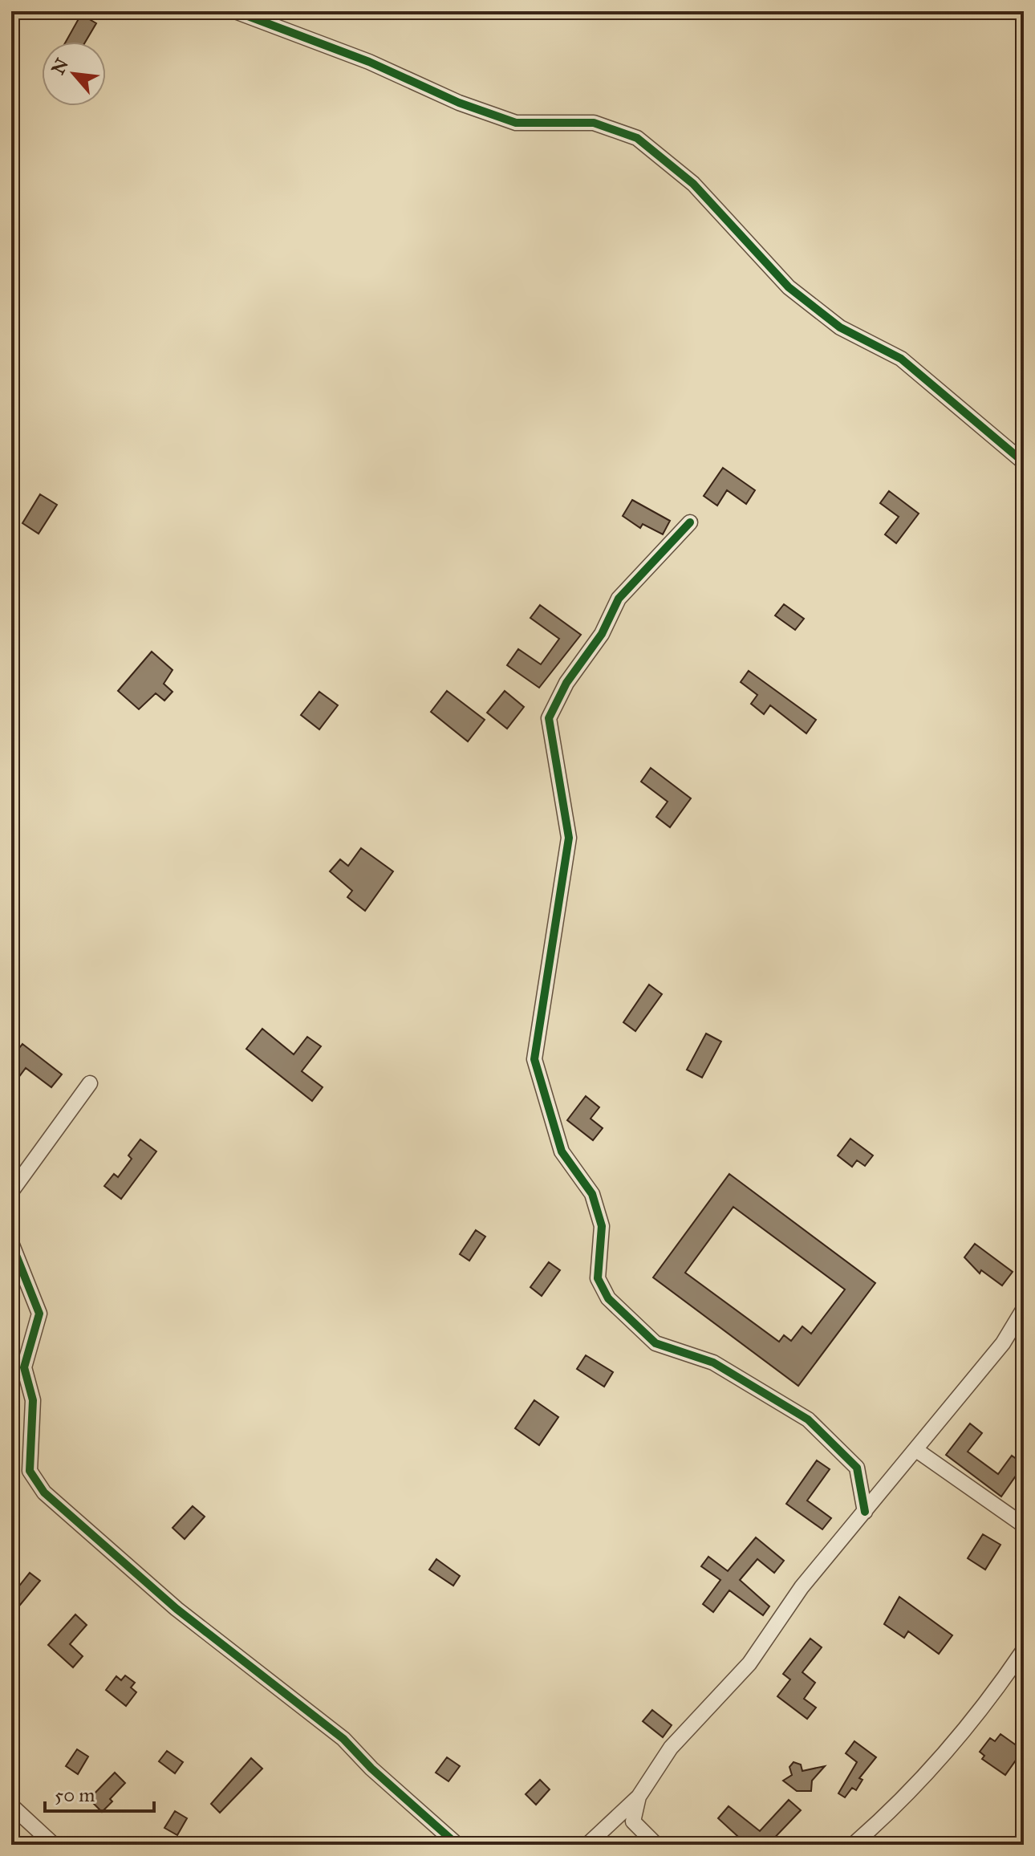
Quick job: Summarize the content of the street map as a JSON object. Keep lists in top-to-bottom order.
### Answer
{
  "scale_bar": "50 m",
  "north": "top left"
}
